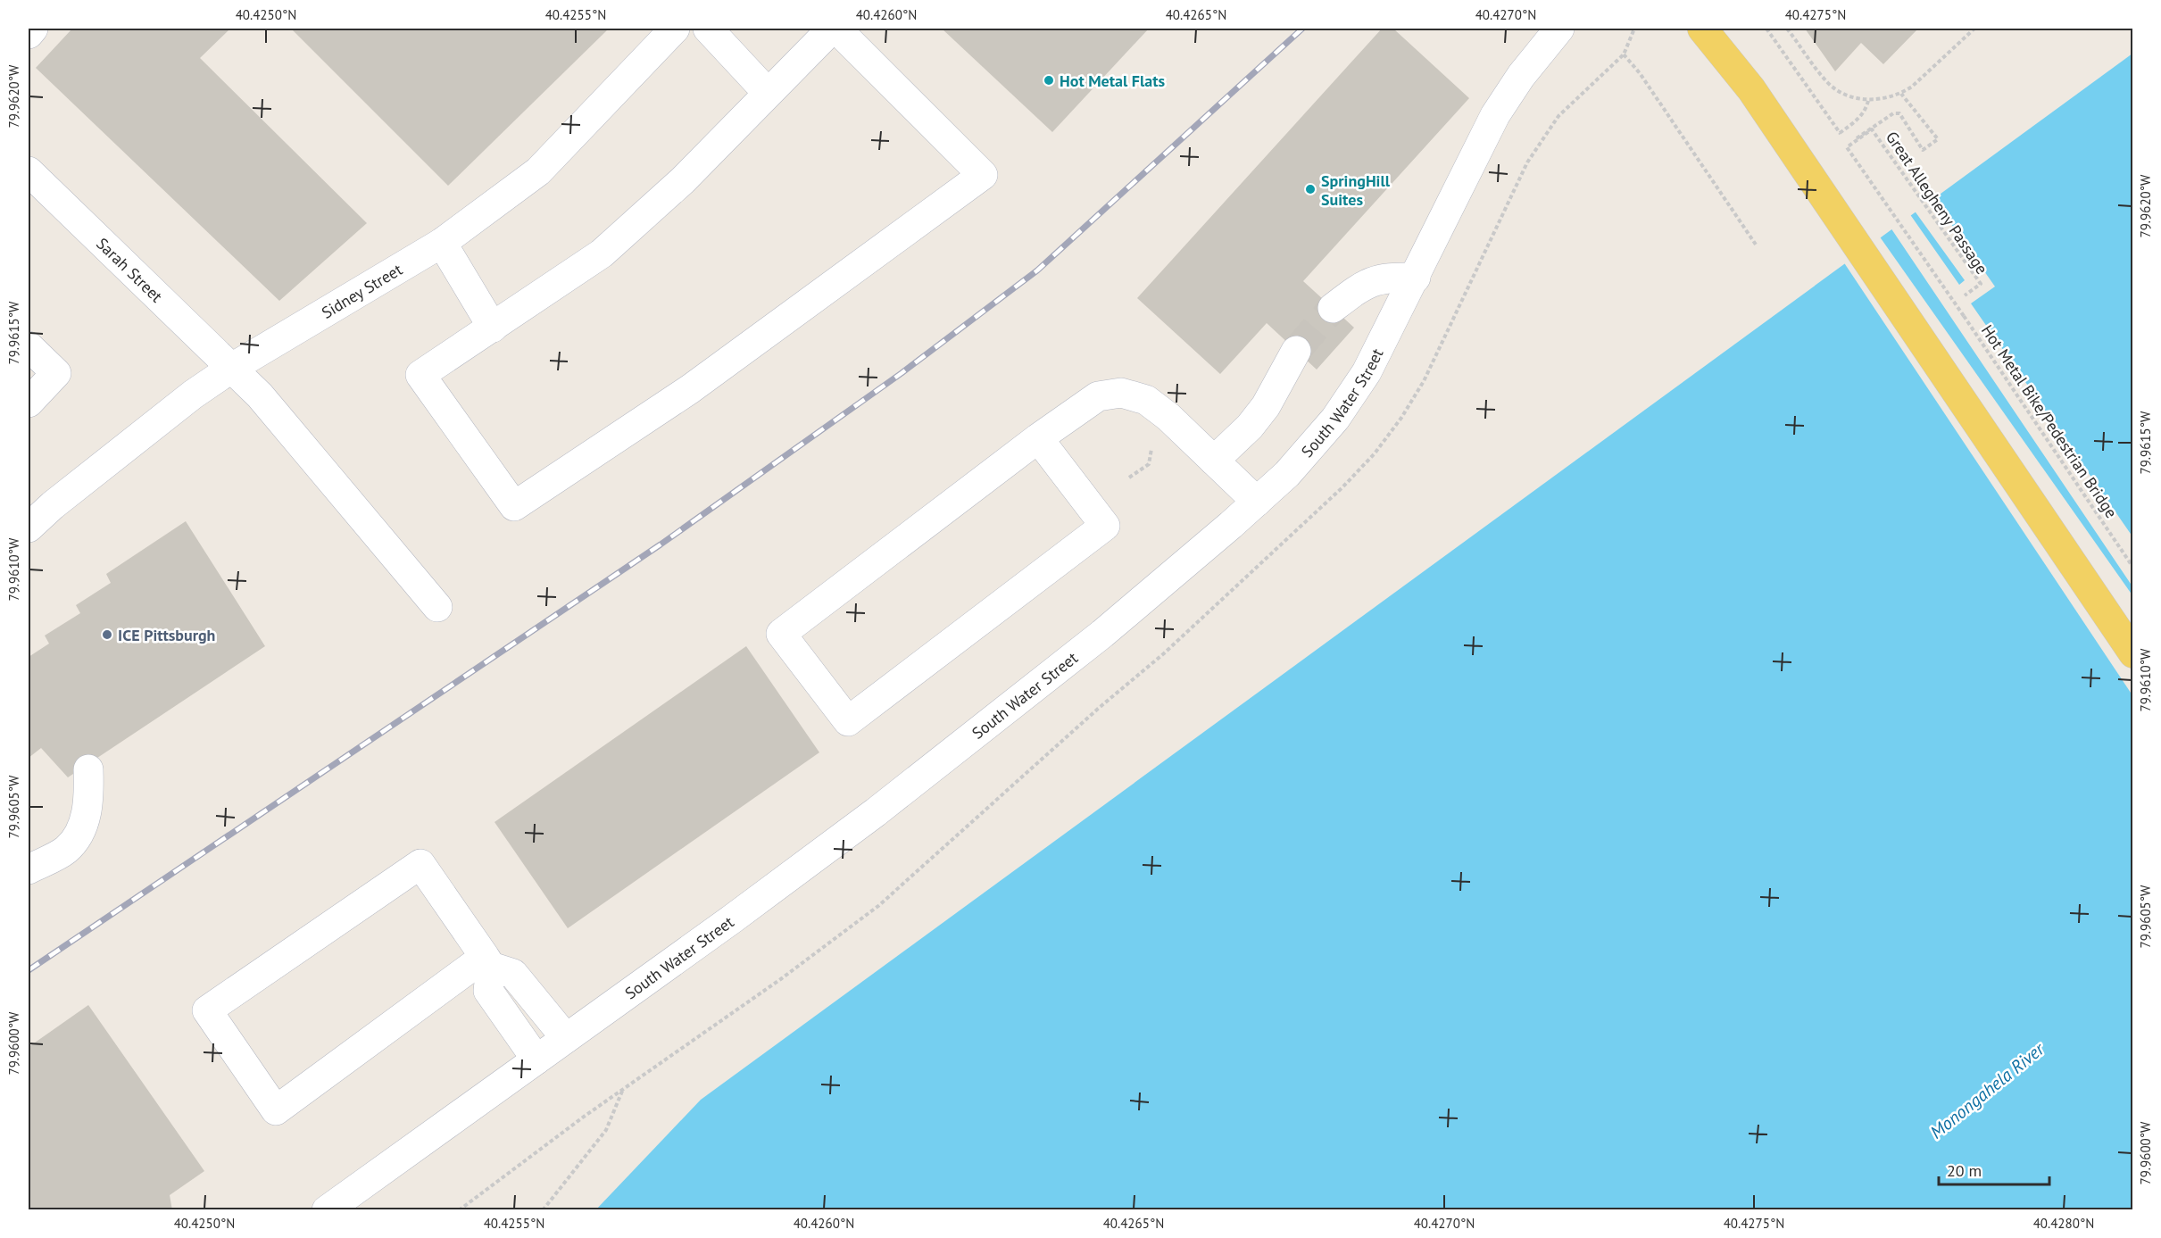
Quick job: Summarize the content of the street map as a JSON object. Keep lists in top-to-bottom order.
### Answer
{
  "streets": {
    "street": ["Sarah Street", "Sidney Street", "South Water Street"],
    "path": ["Great Allegheny Passage", "Hot Metal Bike/Pedestrian Bridge"]
  },
  "crossings": [
    ["Great Allegheny Passage", "Hot Metal Bike/Pedestrian Bridge"],
    ["Sarah Street", "Sidney Street"]
  ],
  "water": ["Monongahela River"],
  "places": ["Hot Metal Flats", "SpringHill Suites", "ICE Pittsburgh"],
  "scale_bar": "20 m",
  "coordinates": [
    "40.4250°N",
    "40.4255°N",
    "40.4260°N",
    "40.4265°N",
    "40.4270°N",
    "40.4275°N",
    "79.9620°W",
    "79.9615°W",
    "79.9610°W",
    "79.9605°W",
    "79.9600°W",
    "40.4280°N"
  ]
}
